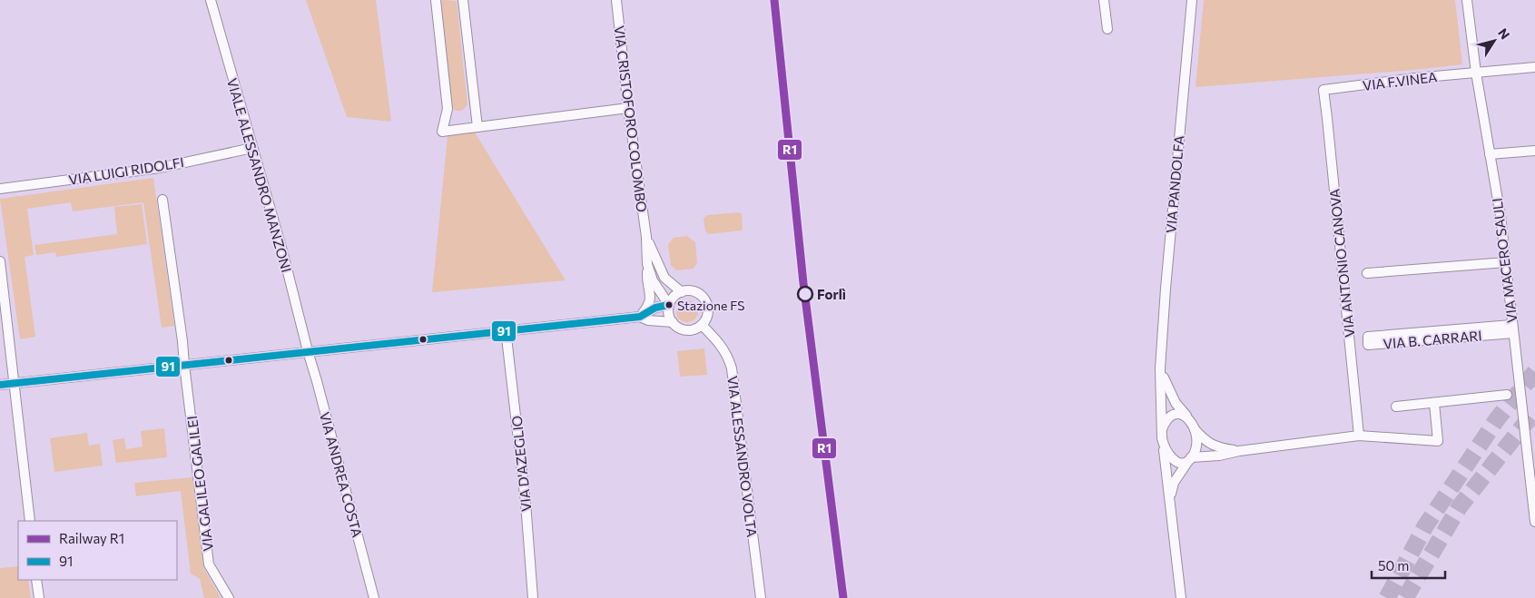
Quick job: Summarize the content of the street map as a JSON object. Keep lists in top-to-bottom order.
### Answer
{
  "streets": {
    "street": [
      "VIA F.VINEA",
      "VIA CRISTOFORO COLOMBO",
      "VIA LUIGI RIDOLFI",
      "VIALE ALESSANDRO MANZONI",
      "VIA PANDOLFA",
      "VIA MACERO SAULI",
      "VIA ANTONIO CANOVA",
      "VIA B. CARRARI",
      "VIA ALESSANDRO VOLTA",
      "VIA D'AZEGLIO",
      "VIA ANDREA COSTA",
      "VIA GALILEO GALILEI"
    ]
  },
  "crossings": [
    ["VIA F.VINEA", "VIA MACERO SAULI"],
    ["VIA F.VINEA", "VIA ANTONIO CANOVA"],
    ["VIA LUIGI RIDOLFI", "VIALE ALESSANDRO MANZONI"],
    ["VIALE ALESSANDRO MANZONI", "VIA ANDREA COSTA"],
    ["VIA MACERO SAULI", "VIA B. CARRARI"]
  ],
  "places": ["Forlì", "Stazione FS"],
  "lines": ["rail line R1", "transit line 91"],
  "legend": ["Railway R1", "91"],
  "scale_bar": "50 m",
  "north": "top right"
}
